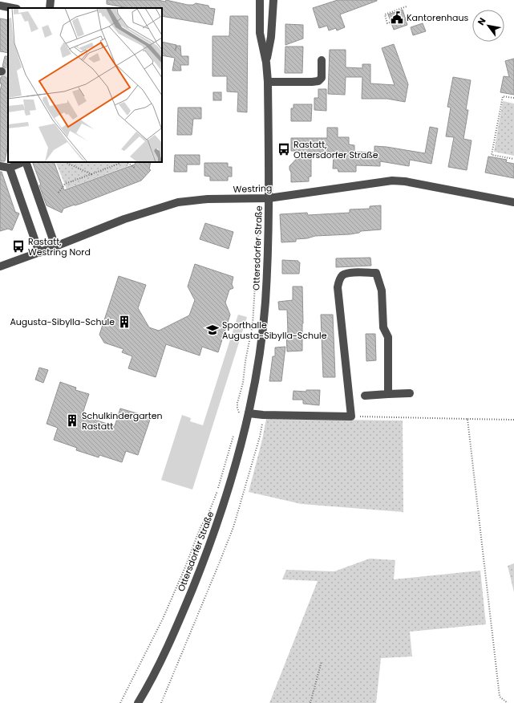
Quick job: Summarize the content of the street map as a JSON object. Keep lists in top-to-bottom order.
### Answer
{
  "streets": {
    "street": ["Westring", "Ottersdorfer Straße"]
  },
  "crossings": [
    ["Westring", "Ottersdorfer Straße"]
  ],
  "places": {
    "public building": ["Kantorenhaus"],
    "bus stop": ["Rastatt, Ottersdorfer Straße", "Rastatt, Westring Nord"],
    "building": ["Augusta-Sibylla-Schule", "Schulkindergarten Rastatt"],
    "school or university": ["Sporthalle Augusta-Sibylla-Schule"]
  },
  "north": "top left"
}
